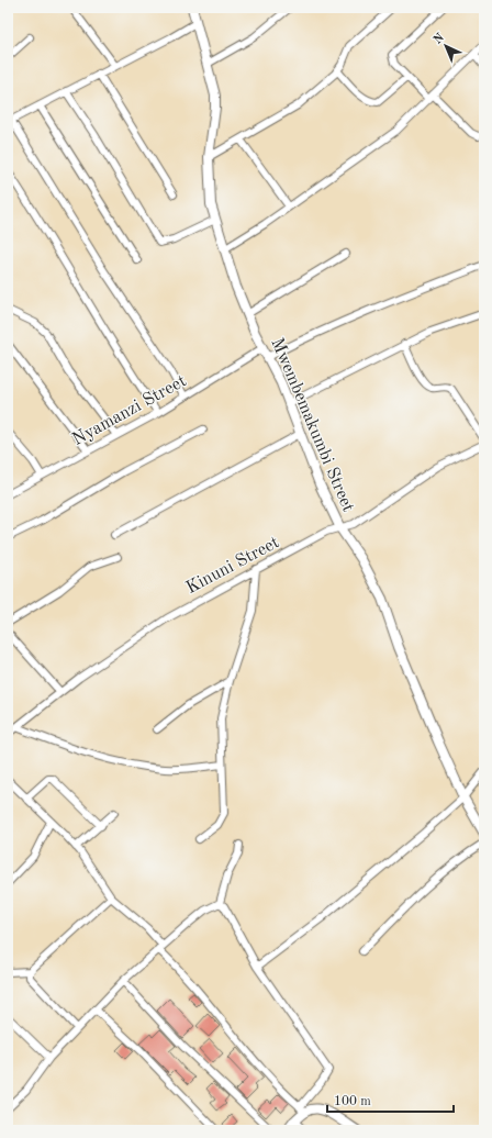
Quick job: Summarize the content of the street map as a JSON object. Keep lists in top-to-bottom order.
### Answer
{
  "streets": {
    "street": ["Nyamanzi Street", "Mwembemakumbi Street", "Kinuni Street"]
  },
  "crossings": [
    ["Nyamanzi Street", "Mwembemakumbi Street"],
    ["Mwembemakumbi Street", "Kinuni Street"]
  ],
  "scale_bar": "100 m",
  "north": "top left"
}
